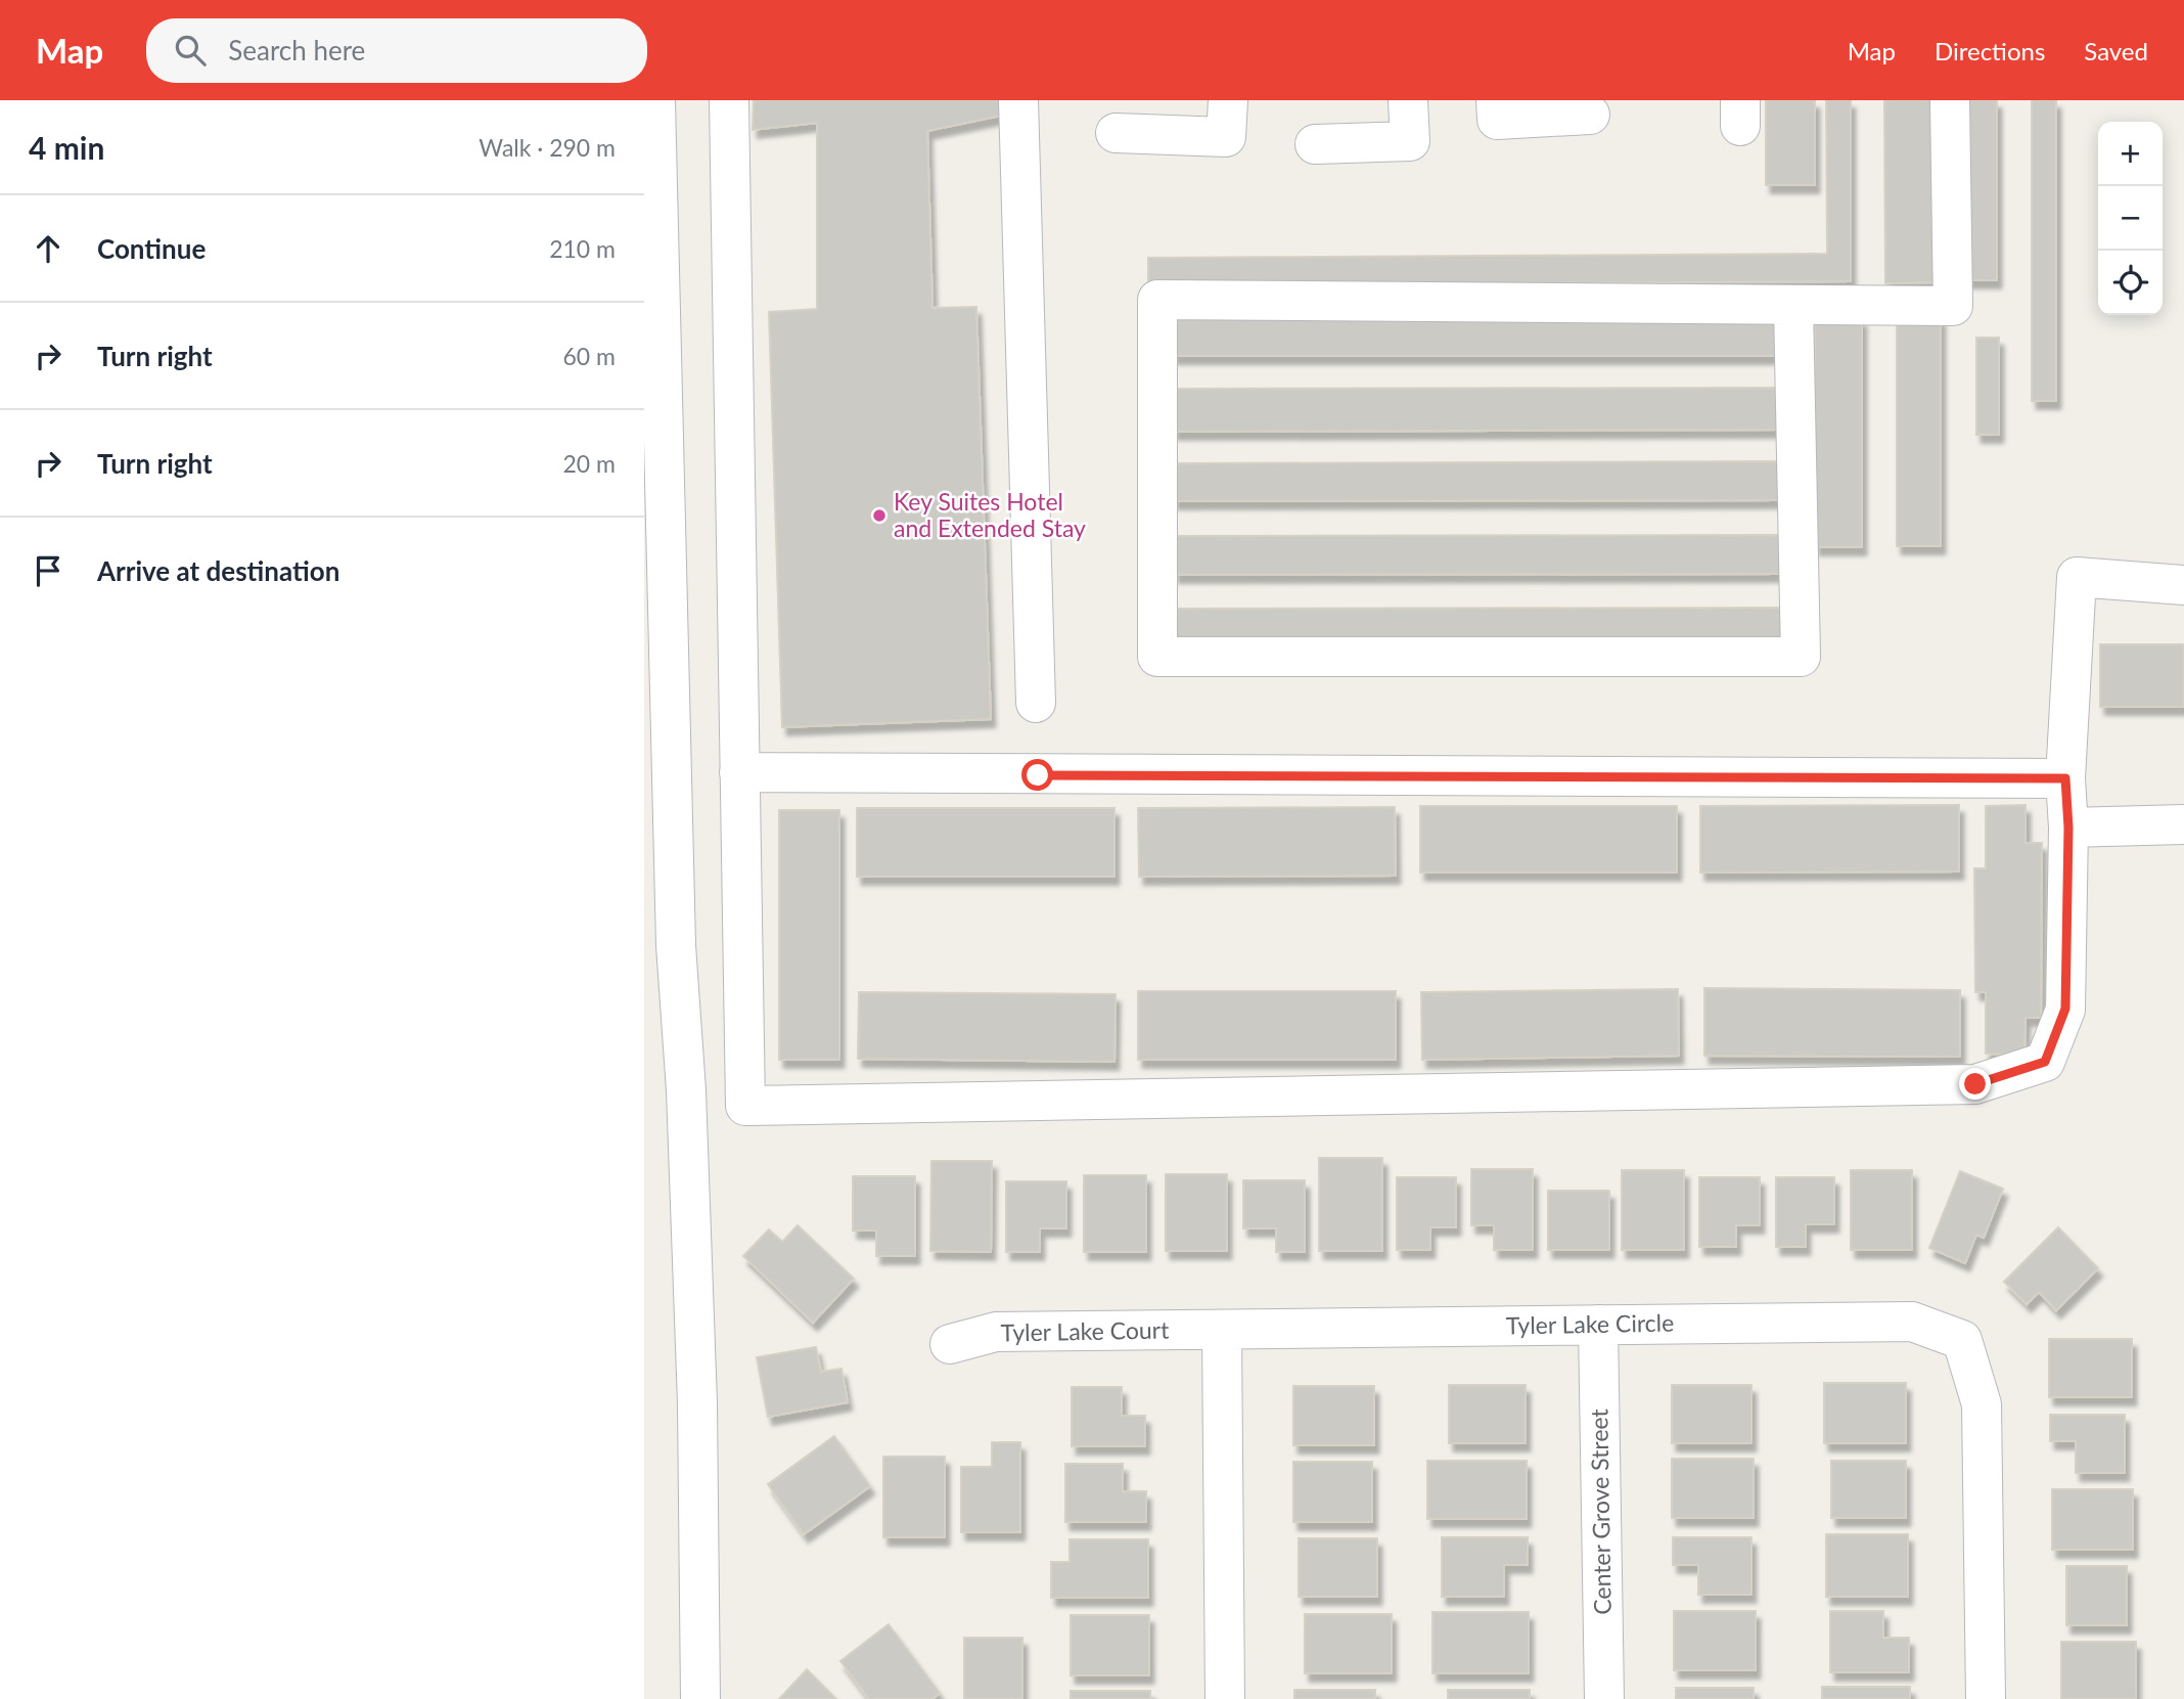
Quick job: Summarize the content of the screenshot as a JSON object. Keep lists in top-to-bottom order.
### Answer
{
  "streets": {
    "street": ["Tyler Lake Circle", "Tyler Lake Court", "Center Grove Street"]
  },
  "crossings": [
    ["Tyler Lake Circle", "Tyler Lake Court"],
    ["Tyler Lake Circle", "Center Grove Street"]
  ],
  "places": ["Key Suites Hotel and Extended Stay"],
  "page": {
    "header": "Map",
    "search": "Search here",
    "nav": ["Map", "Directions", "Saved"],
    "heading": ["4 min", "Walk · 290 m"],
    "map_buttons": ["+", "−"],
    "list": [
      ["Continue", "210 m"],
      ["Turn right", "60 m"],
      ["Turn right", "20 m"],
      "Arrive at destination"
    ]
  }
}
